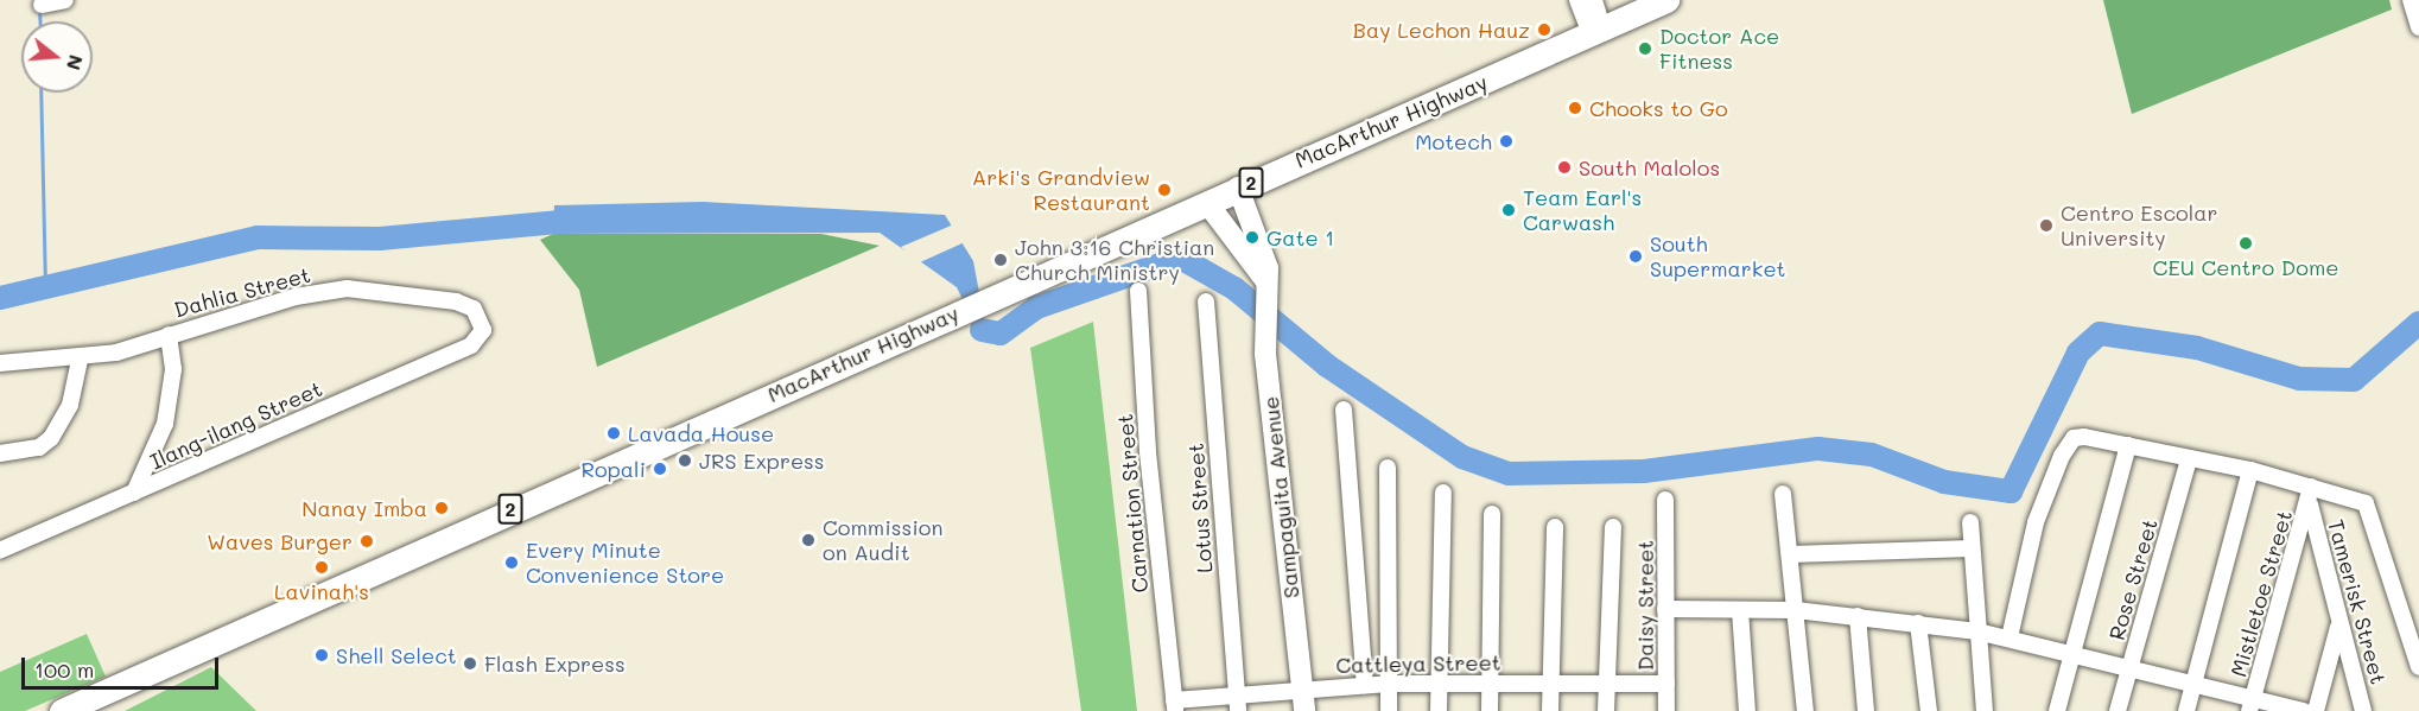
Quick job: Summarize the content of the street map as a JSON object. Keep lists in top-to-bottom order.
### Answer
{
  "streets": {
    "highway": ["MacArthur Highway", "2"],
    "main road": ["Sampaguita Avenue"],
    "street": [
      "Dahlia Street",
      "Ilang-ilang Street",
      "Carnation Street",
      "Lotus Street",
      "Rose Street",
      "Mistletoe Street",
      "Tamerisk Street",
      "Daisy Street",
      "Cattleya Street"
    ]
  },
  "crossings": [
    ["MacArthur Highway", "Sampaguita Avenue"],
    ["Dahlia Street", "Ilang-ilang Street"],
    ["Sampaguita Avenue", "Cattleya Street"],
    ["Carnation Street", "Cattleya Street"],
    ["Lotus Street", "Cattleya Street"],
    ["Mistletoe Street", "Tamerisk Street"],
    ["Daisy Street", "Cattleya Street"]
  ],
  "places": [
    "Bay Lechon Hauz",
    "Doctor Ace Fitness",
    "Chooks to Go",
    "Motech",
    "South Malolos",
    "Arki's Grandview Restaurant",
    "Team Earl's Carwash",
    "Centro Escolar University",
    "Gate 1",
    "CEU Centro Dome",
    "South Supermarket",
    "John 3:16 Christian Church Ministry",
    "Lavada House",
    "JRS Express",
    "Ropali",
    "Nanay Imba",
    "Commission on Audit",
    "Waves Burger",
    "Every Minute Convenience Store",
    "Lavinah's",
    "Shell Select",
    "Flash Express"
  ],
  "scale_bar": "100 m",
  "north": "right"
}
